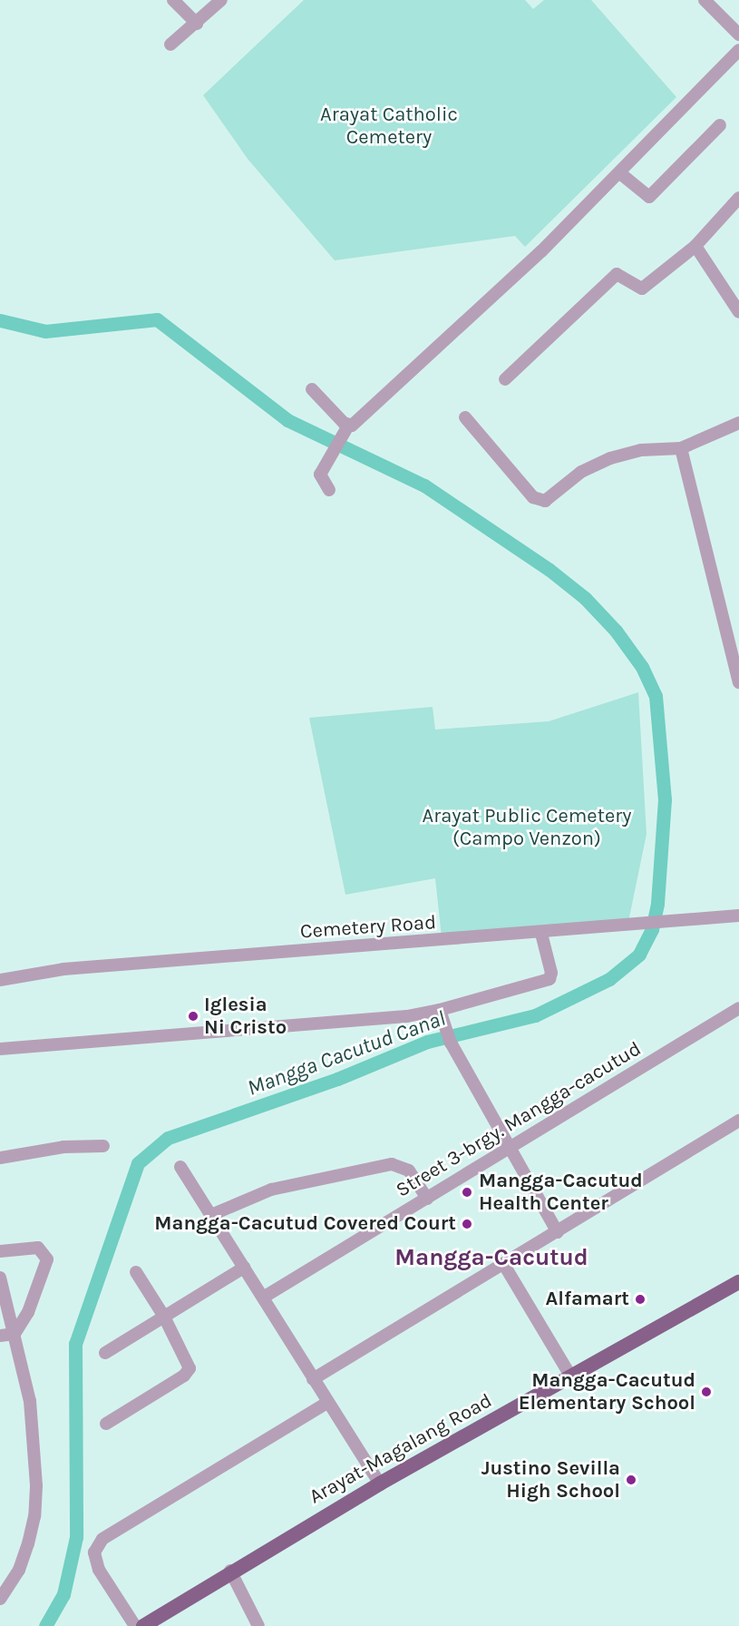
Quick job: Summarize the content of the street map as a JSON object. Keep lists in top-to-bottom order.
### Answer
{
  "streets": {
    "main road": ["Arayat-Magalang Road"],
    "street": ["Cemetery Road", "Street 3-brgy. Mangga-cacutud"]
  },
  "districts": ["Mangga-Cacutud"],
  "water": ["Mangga Cacutud Canal"],
  "parks": ["Arayat Catholic Cemetery", "Arayat Public Cemetery (Campo Venzon)"],
  "places": [
    "Iglesia Ni Cristo",
    "Mangga-Cacutud Health Center",
    "Mangga-Cacutud Covered Court",
    "Alfamart",
    "Mangga-Cacutud Elementary School",
    "Justino Sevilla High School"
  ]
}
